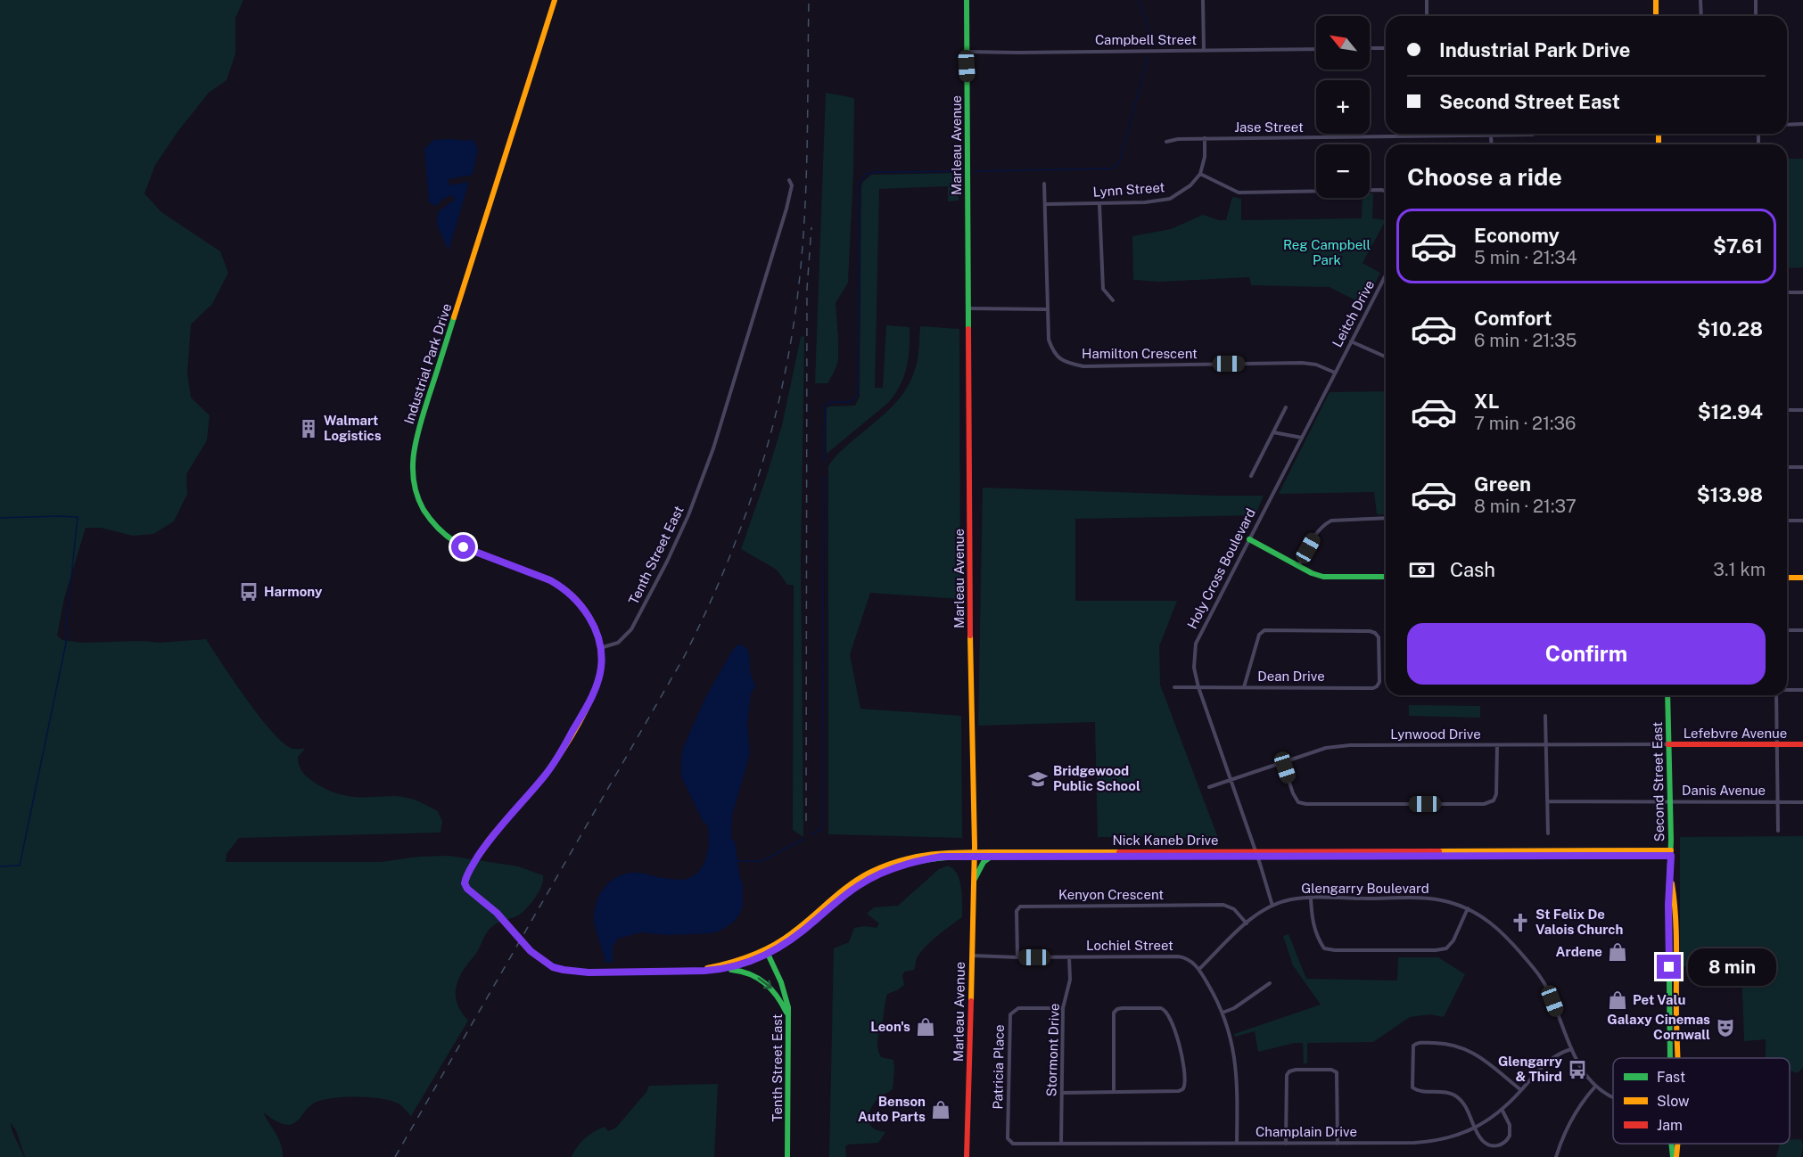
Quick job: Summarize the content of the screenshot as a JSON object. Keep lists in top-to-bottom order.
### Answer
{
  "streets": {
    "street": [
      "Campbell Street",
      "Jase Street",
      "Marleau Avenue",
      "Lynn Street",
      "Leitch Drive",
      "Hamilton Crescent",
      "Industrial Park Drive",
      "Tenth Street East",
      "Holy Cross Boulevard",
      "Dean Drive",
      "Lefebvre Avenue",
      "Lynwood Drive",
      "Second Street East",
      "Danis Avenue",
      "Nick Kaneb Drive",
      "Glengarry Boulevard",
      "Kenyon Crescent",
      "Lochiel Street",
      "Stormont Drive",
      "Patricia Place",
      "Champlain Drive"
    ]
  },
  "crossings": [
    ["Campbell Street", "Marleau Avenue"],
    ["Marleau Avenue", "Nick Kaneb Drive"],
    ["Marleau Avenue", "Lochiel Street"],
    ["Lynn Street", "Hamilton Crescent"],
    ["Leitch Drive", "Hamilton Crescent"],
    ["Leitch Drive", "Holy Cross Boulevard"],
    ["Hamilton Crescent", "Holy Cross Boulevard"],
    ["Industrial Park Drive", "Tenth Street East"],
    ["Industrial Park Drive", "Nick Kaneb Drive"],
    ["Tenth Street East", "Nick Kaneb Drive"],
    ["Holy Cross Boulevard", "Dean Drive"],
    ["Holy Cross Boulevard", "Lynwood Drive"],
    ["Holy Cross Boulevard", "Nick Kaneb Drive"],
    ["Holy Cross Boulevard", "Glengarry Boulevard"],
    ["Lefebvre Avenue", "Lynwood Drive"],
    ["Lefebvre Avenue", "Second Street East"],
    ["Lynwood Drive", "Second Street East"],
    ["Second Street East", "Danis Avenue"],
    ["Second Street East", "Nick Kaneb Drive"],
    ["Glengarry Boulevard", "Kenyon Crescent"],
    ["Glengarry Boulevard", "Lochiel Street"],
    ["Glengarry Boulevard", "Champlain Drive"],
    ["Kenyon Crescent", "Lochiel Street"],
    ["Lochiel Street", "Stormont Drive"],
    ["Lochiel Street", "Champlain Drive"],
    ["Stormont Drive", "Patricia Place"],
    ["Stormont Drive", "Champlain Drive"],
    ["Patricia Place", "Champlain Drive"]
  ],
  "parks": ["Reg Campbell Park"],
  "places": {
    "building": ["Walmart Logistics"],
    "bus stop": ["Harmony", "Glengarry & Third"],
    "school or university": ["Bridgewood Public School"],
    "church": ["St Felix De Valois Church"],
    "shop": [
      "Ardene",
      "Pet Valu",
      "Leon's",
      "Benson Auto Parts"
    ],
    "theatre": ["Galaxy Cinemas Cornwall"]
  },
  "legend": ["Fast", "Slow", "Jam"],
  "north": "top left",
  "page": {
    "map_buttons": ["+", "−"],
    "banner": ["Industrial Park Drive", "Second Street East"],
    "heading": "Choose a ride",
    "list": [
      {
        "name": "Economy",
        "note": "5 min · 21:34",
        "value": "$7.61"
      },
      {
        "name": "Comfort",
        "note": "6 min · 21:35",
        "value": "$10.28"
      },
      {
        "name": "XL",
        "note": "7 min · 21:36",
        "value": "$12.94"
      },
      {
        "name": "Green",
        "note": "8 min · 21:37",
        "value": "$13.98"
      }
    ],
    "pay": ["Cash", "3.1 km"],
    "buttons": "Confirm",
    "bubble": "8 min"
  }
}
